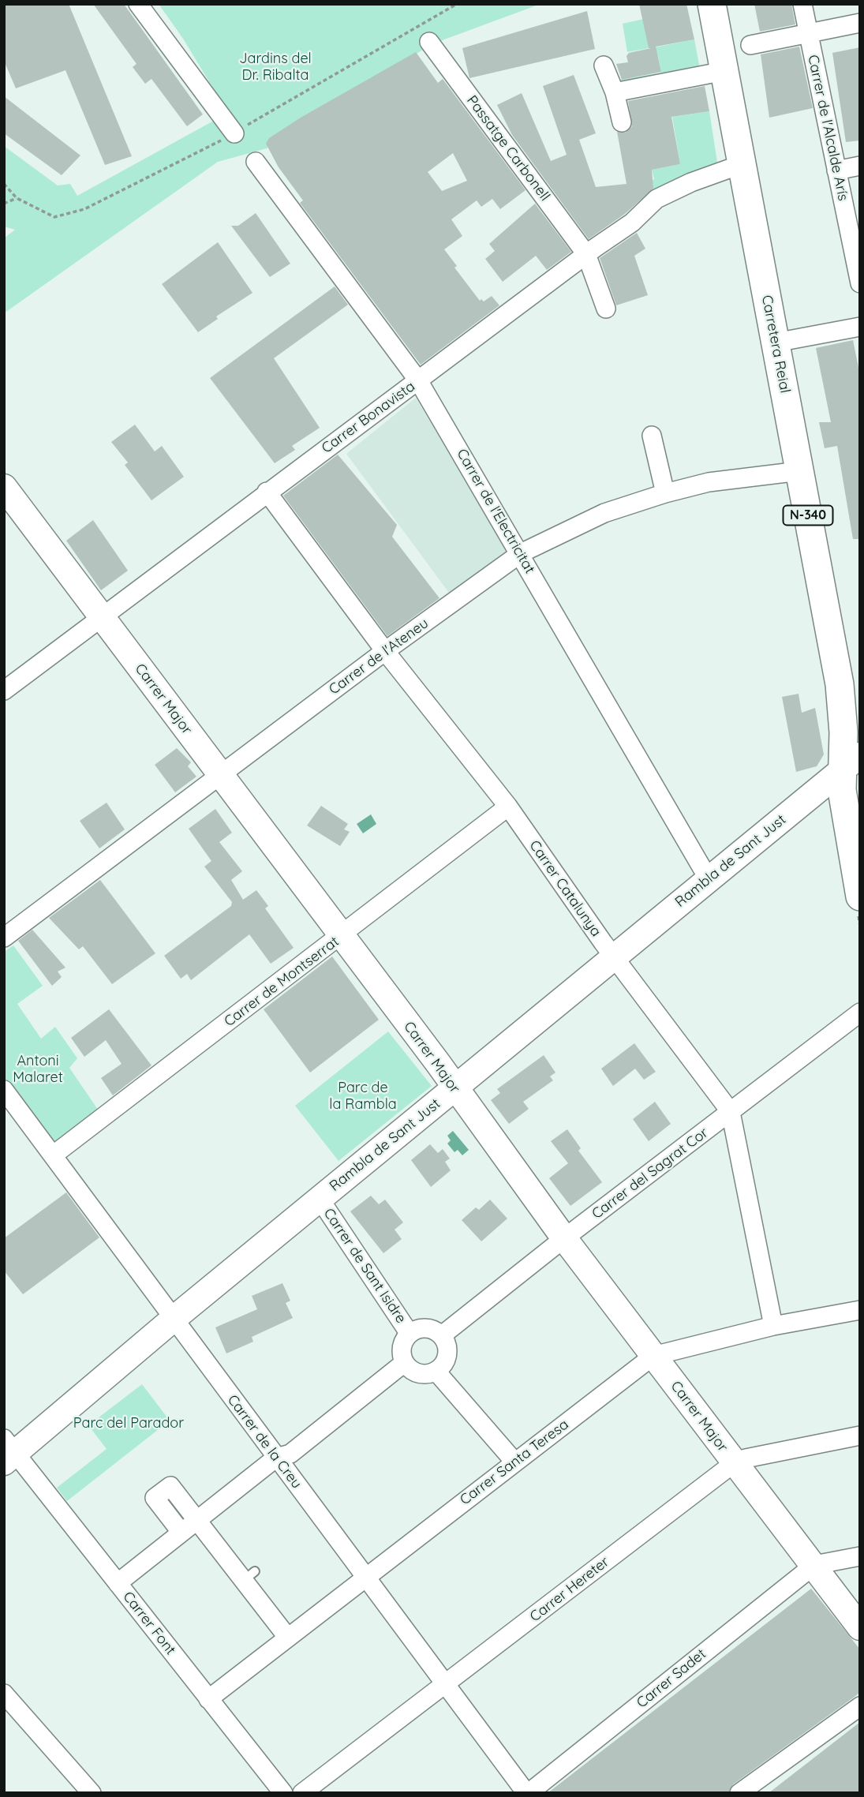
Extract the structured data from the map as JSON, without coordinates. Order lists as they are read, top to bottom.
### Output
{
  "streets": {
    "main road": ["Carretera Reial", "N-340"],
    "street": [
      "Carrer de l'Alcalde Arís",
      "Passatge Carbonell",
      "Carrer Bonavista",
      "Carrer de l'Electricitat",
      "Carrer de l'Ateneu",
      "Carrer Major",
      "Rambla de Sant Just",
      "Carrer Catalunya",
      "Carrer de Montserrat",
      "Carrer del Sagrat Cor",
      "Carrer de Sant Isidre",
      "Carrer de la Creu",
      "Carrer Santa Teresa",
      "Carrer Hereter",
      "Carrer Font",
      "Carrer Sadet"
    ]
  },
  "crossings": [
    ["Passatge Carbonell", "Carrer Bonavista"],
    ["Carretera Reial", "Carrer Bonavista"],
    ["Carretera Reial", "Carrer de l'Ateneu"],
    ["Carretera Reial", "Rambla de Sant Just"],
    ["Carrer Bonavista", "Carrer de l'Electricitat"],
    ["Carrer Bonavista", "Carrer Major"],
    ["Carrer Bonavista", "Carrer Catalunya"],
    ["Carrer de l'Electricitat", "Carrer de l'Ateneu"],
    ["Carrer de l'Electricitat", "Rambla de Sant Just"],
    ["Carrer de l'Ateneu", "Carrer Major"],
    ["Carrer de l'Ateneu", "Carrer Catalunya"],
    ["Carrer Major", "Rambla de Sant Just"],
    ["Carrer Major", "Carrer de Montserrat"],
    ["Carrer Major", "Carrer del Sagrat Cor"],
    ["Carrer Major", "Carrer Santa Teresa"],
    ["Carrer Major", "Carrer Hereter"],
    ["Carrer Major", "Carrer Sadet"],
    ["Rambla de Sant Just", "Carrer Catalunya"],
    ["Rambla de Sant Just", "Carrer de Sant Isidre"],
    ["Rambla de Sant Just", "Carrer de la Creu"],
    ["Rambla de Sant Just", "Carrer Font"],
    ["Carrer Catalunya", "Carrer de Montserrat"],
    ["Carrer Catalunya", "Carrer del Sagrat Cor"],
    ["Carrer Catalunya", "Carrer Santa Teresa"],
    ["Carrer de Montserrat", "Carrer de la Creu"],
    ["Carrer del Sagrat Cor", "Carrer de Sant Isidre"],
    ["Carrer de la Creu", "Carrer Santa Teresa"],
    ["Carrer de la Creu", "Carrer Hereter"],
    ["Carrer de la Creu", "Carrer Sadet"],
    ["Carrer Santa Teresa", "Carrer Font"]
  ],
  "parks": [
    "Jardins del Dr. Ribalta",
    "Antoni Malaret",
    "Parc de la Rambla",
    "Parc del Parador"
  ]
}
